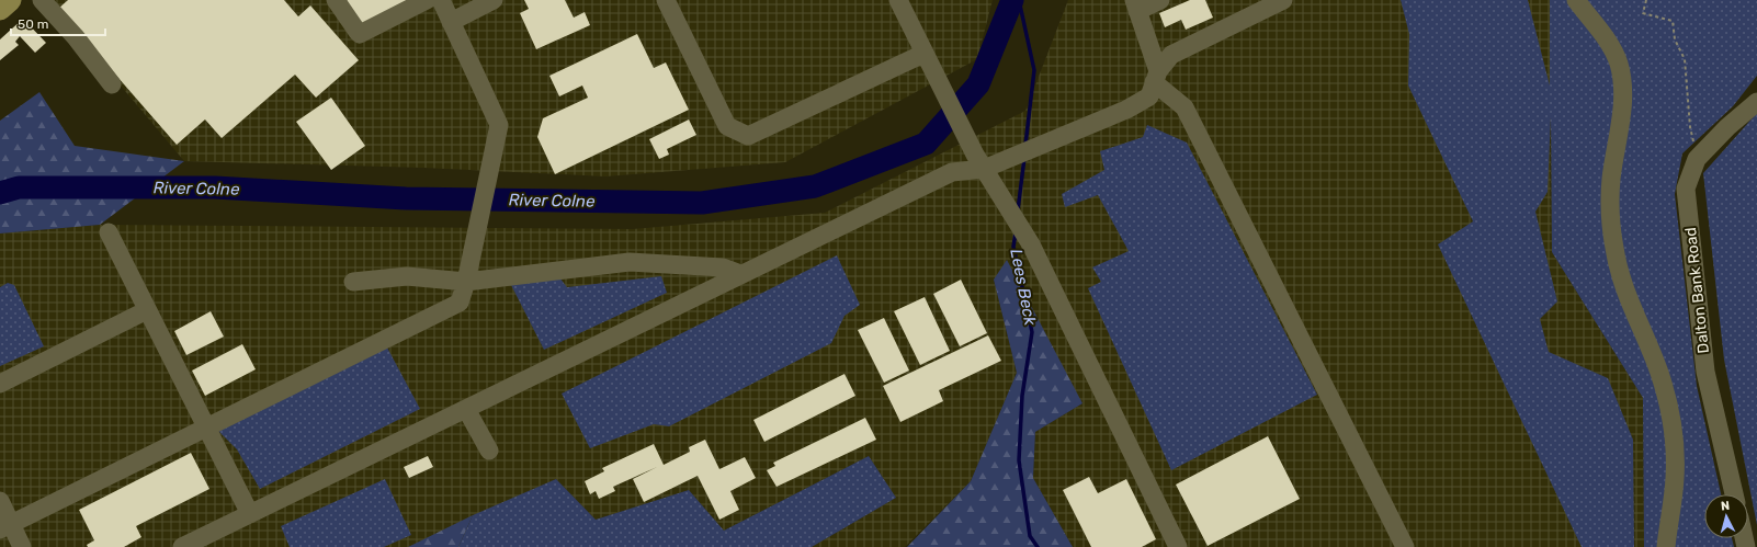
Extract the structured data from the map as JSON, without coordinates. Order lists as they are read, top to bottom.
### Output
{
  "streets": {
    "street": ["Dalton Bank Road"]
  },
  "water": ["River Colne", "Lees Beck"],
  "scale_bar": "50 m",
  "north": "top"
}
